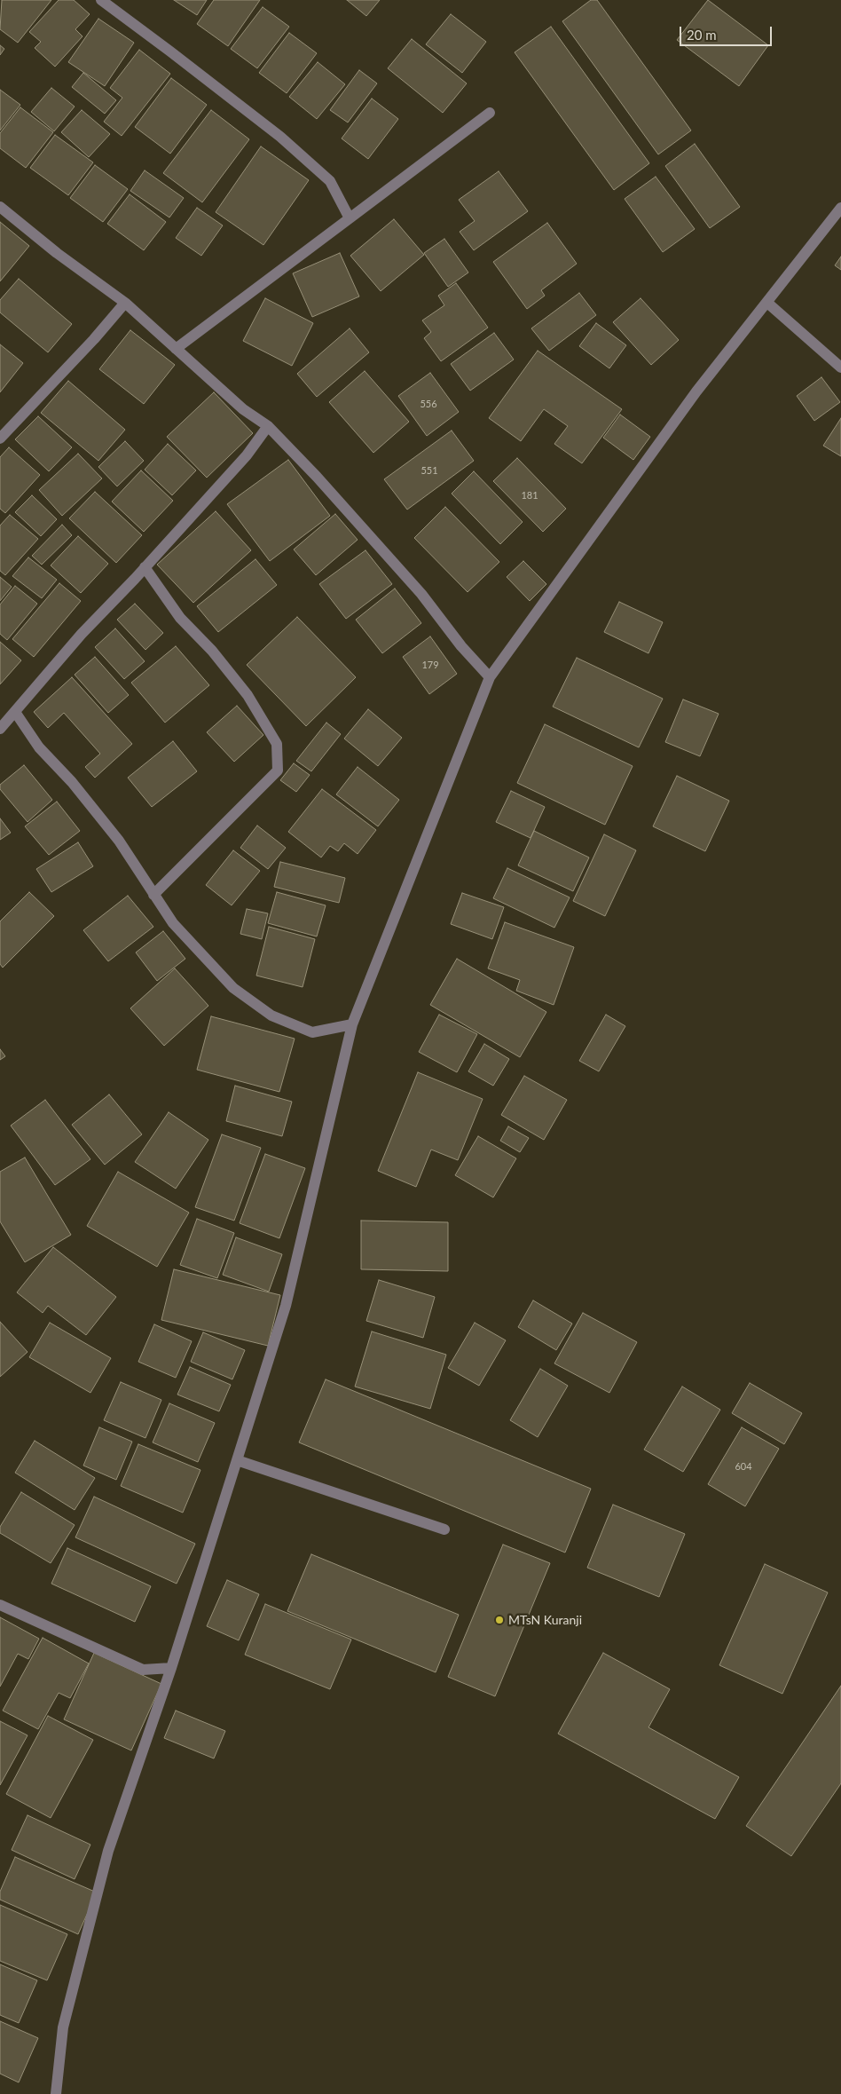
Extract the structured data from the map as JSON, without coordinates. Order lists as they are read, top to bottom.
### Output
{
  "places": ["MTsN Kuranji"],
  "house_numbers": [
    "556",
    "551",
    "181",
    "179",
    "604"
  ],
  "scale_bar": "20 m"
}
